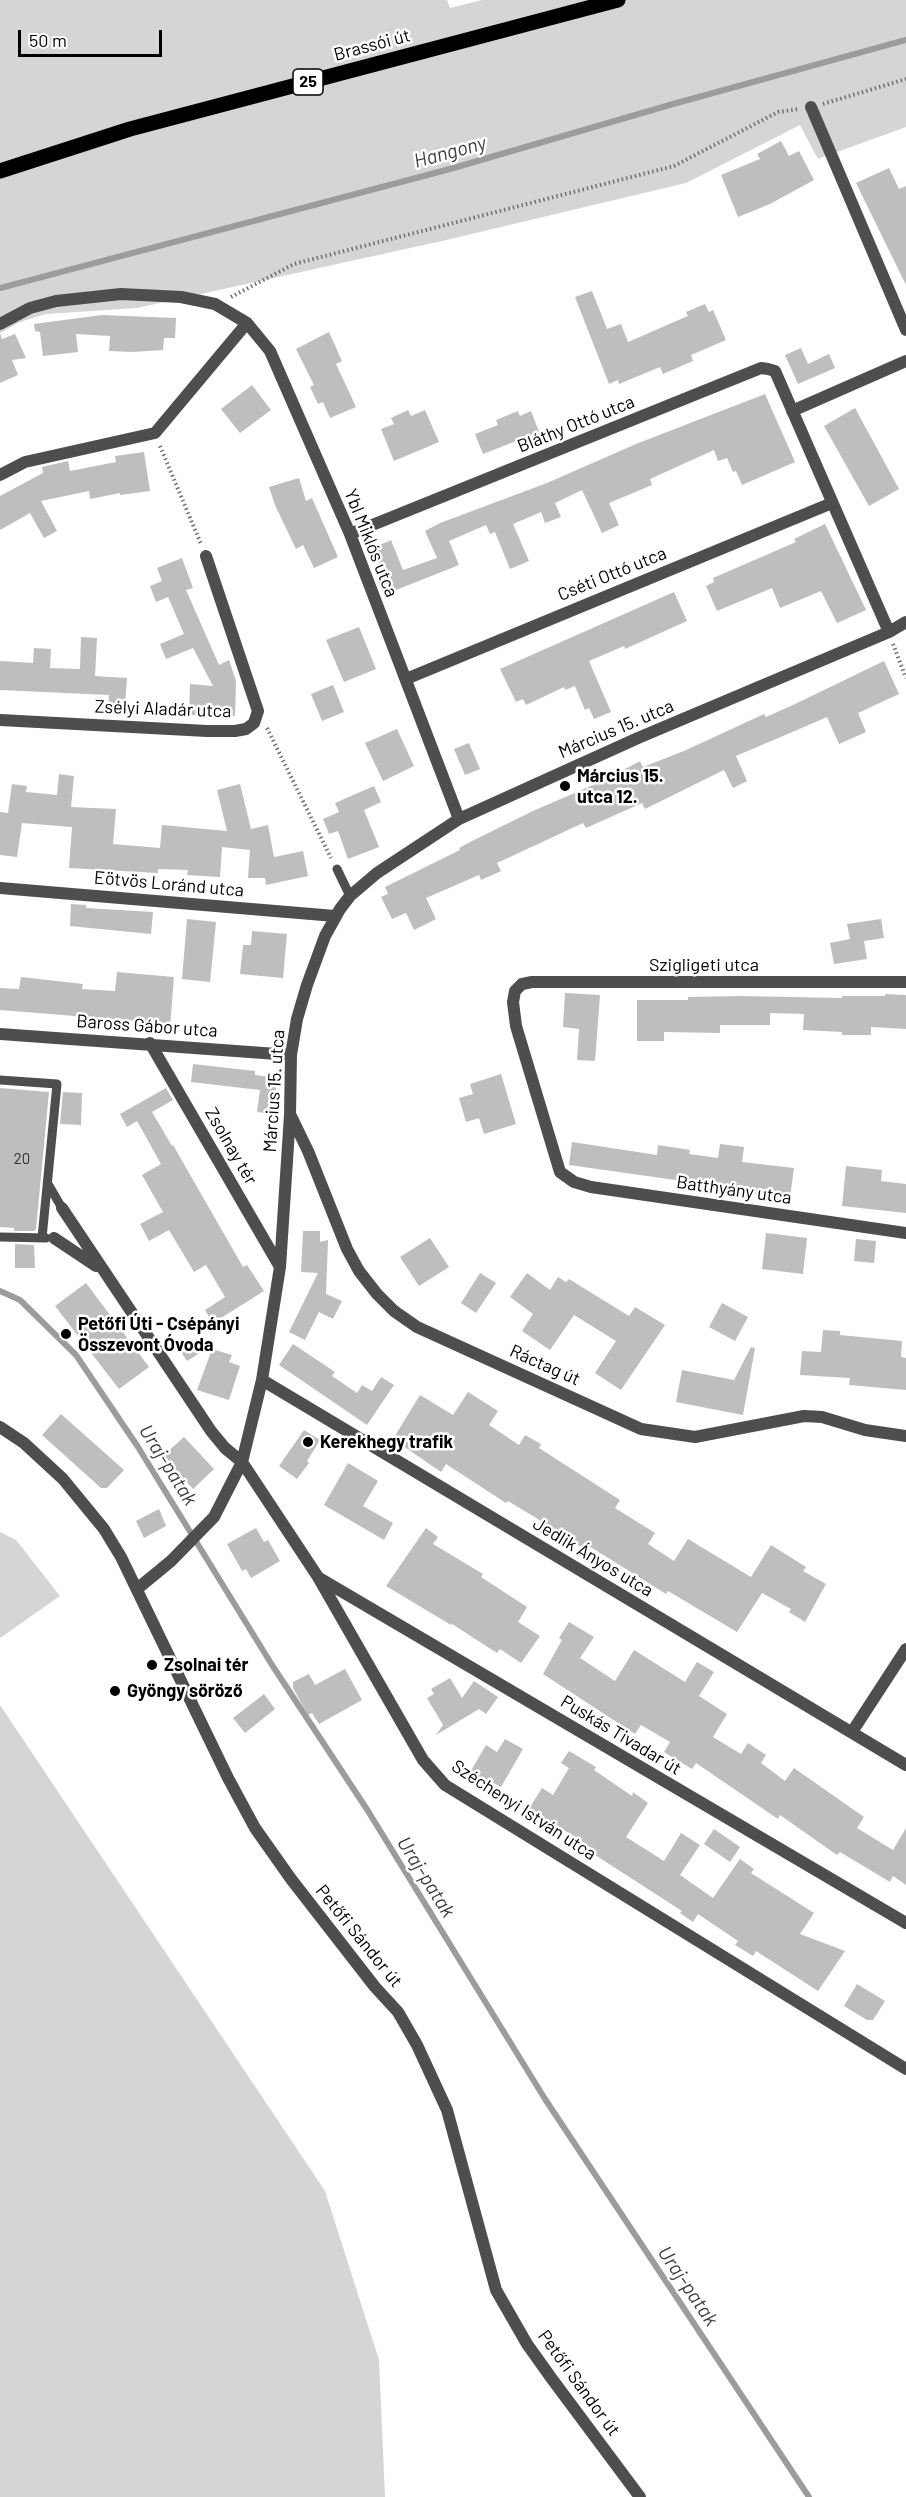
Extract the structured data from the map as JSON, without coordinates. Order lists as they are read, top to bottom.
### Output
{
  "streets": {
    "main road": ["Brassói út", "25"],
    "street": [
      "Bláthy Ottó utca",
      "Ybl Miklós utca",
      "Cséti Ottó utca",
      "Zsélyi Aladár utca",
      "Március 15. utca",
      "Eötvös Loránd utca",
      "Szigligeti utca",
      "Baross Gábor utca",
      "Zsolnay tér",
      "Batthyány utca",
      "Ráctag út",
      "Jedlik Ányos utca",
      "Puskás Tivadar út",
      "Széchenyi István utca",
      "Petőfi Sándor út"
    ]
  },
  "crossings": [
    ["Bláthy Ottó utca", "Ybl Miklós utca"],
    ["Ybl Miklós utca", "Cséti Ottó utca"],
    ["Ybl Miklós utca", "Március 15. utca"],
    ["Március 15. utca", "Eötvös Loránd utca"],
    ["Március 15. utca", "Baross Gábor utca"],
    ["Március 15. utca", "Zsolnay tér"],
    ["Március 15. utca", "Ráctag út"],
    ["Március 15. utca", "Jedlik Ányos utca"],
    ["Március 15. utca", "Széchenyi István utca"],
    ["Március 15. utca", "Petőfi Sándor út"],
    ["Szigligeti utca", "Batthyány utca"],
    ["Baross Gábor utca", "Zsolnay tér"],
    ["Puskás Tivadar út", "Széchenyi István utca"]
  ],
  "water": ["Hangony", "Uraj-patak"],
  "places": [
    "Március 15. utca 12.",
    "Petőfi Úti - Csépányi Összevont Óvoda",
    "Kerekhegy trafik",
    "Zsolnai tér",
    "Gyöngy söröző"
  ],
  "house_numbers": ["20"],
  "scale_bar": "50 m"
}
